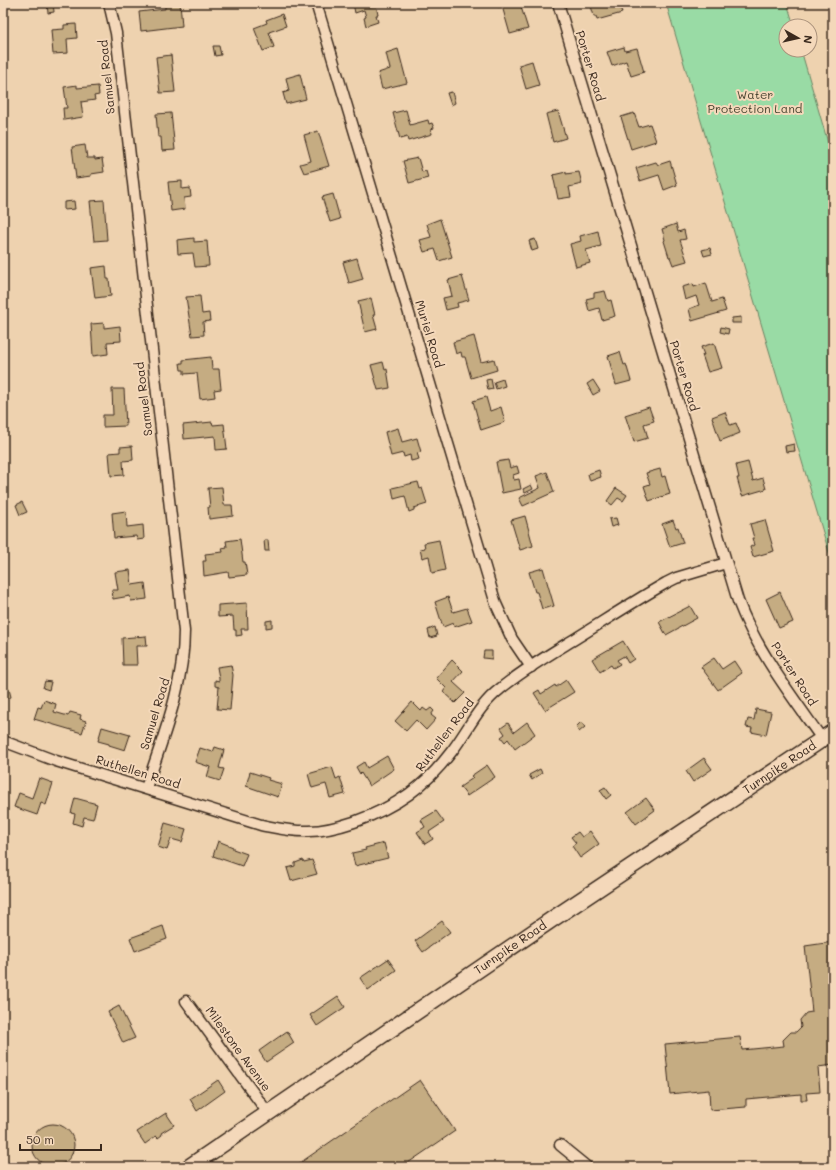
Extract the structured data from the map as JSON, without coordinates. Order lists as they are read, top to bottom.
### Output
{
  "streets": {
    "main road": ["Turnpike Road"],
    "street": [
      "Porter Road",
      "Samuel Road",
      "Muriel Road",
      "Ruthellen Road",
      "Milestone Avenue"
    ]
  },
  "crossings": [
    ["Porter Road", "Ruthellen Road"],
    ["Porter Road", "Turnpike Road"],
    ["Samuel Road", "Ruthellen Road"],
    ["Muriel Road", "Ruthellen Road"],
    ["Turnpike Road", "Milestone Avenue"]
  ],
  "parks": ["Water Protection Land"],
  "scale_bar": "50 m",
  "north": "right"
}
